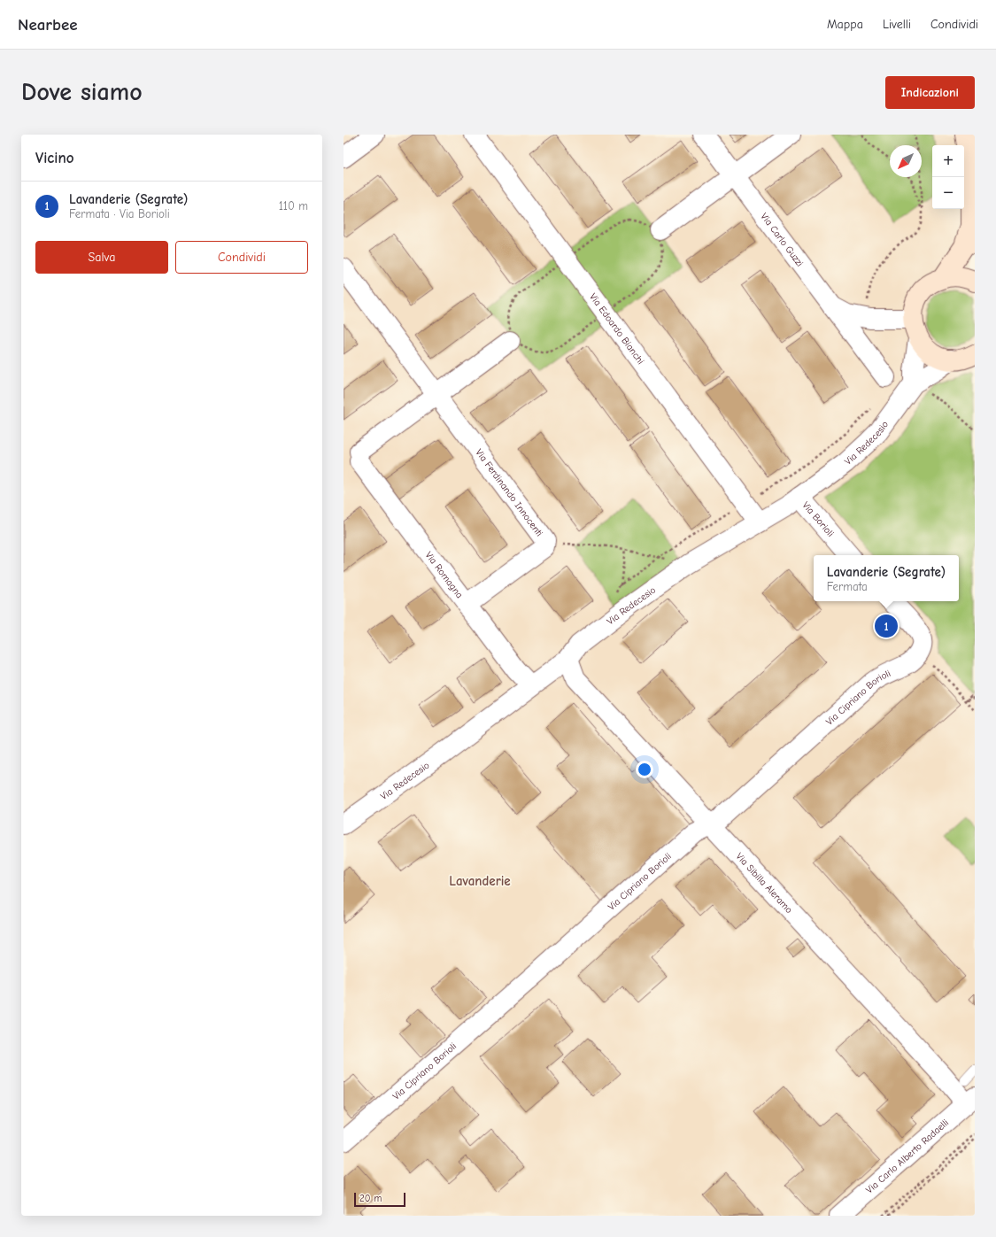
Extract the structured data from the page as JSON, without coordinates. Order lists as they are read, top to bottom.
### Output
{
  "streets": {
    "street": [
      "Via Carlo Guzzi",
      "Via Edoardo Bianchi",
      "Via Redecesio",
      "Via Ferdinando Innocenti",
      "Via Borioli",
      "Via Romagna",
      "Via Cipriano Borioli",
      "Via Sibilla Aleramo",
      "Via Carlo Alberto Radaelli"
    ]
  },
  "crossings": [
    ["Via Edoardo Bianchi", "Via Redecesio"],
    ["Via Redecesio", "Via Borioli"],
    ["Via Redecesio", "Via Romagna"],
    ["Via Redecesio", "Via Sibilla Aleramo"],
    ["Via Ferdinando Innocenti", "Via Romagna"],
    ["Via Cipriano Borioli", "Via Sibilla Aleramo"],
    ["Via Sibilla Aleramo", "Via Carlo Alberto Radaelli"]
  ],
  "districts": ["Lavanderie"],
  "scale_bar": "20 m",
  "north": "bottom left",
  "page": {
    "header": "Nearbee",
    "nav": ["Mappa", "Livelli", "Condividi"],
    "buttons": [
      "Indicazioni",
      ["Salva", "Condividi"]
    ],
    "title": "Dove siamo",
    "heading": "Vicino",
    "map_buttons": ["+", "−"],
    "list": [
      {
        "mark": "1",
        "name": "Lavanderie (Segrate)",
        "note": "Fermata · Via Borioli",
        "value": "110 m"
      }
    ],
    "popup": ["Lavanderie (Segrate)", "Fermata"],
    "pins": "1",
    "scale": "20 m"
  }
}
